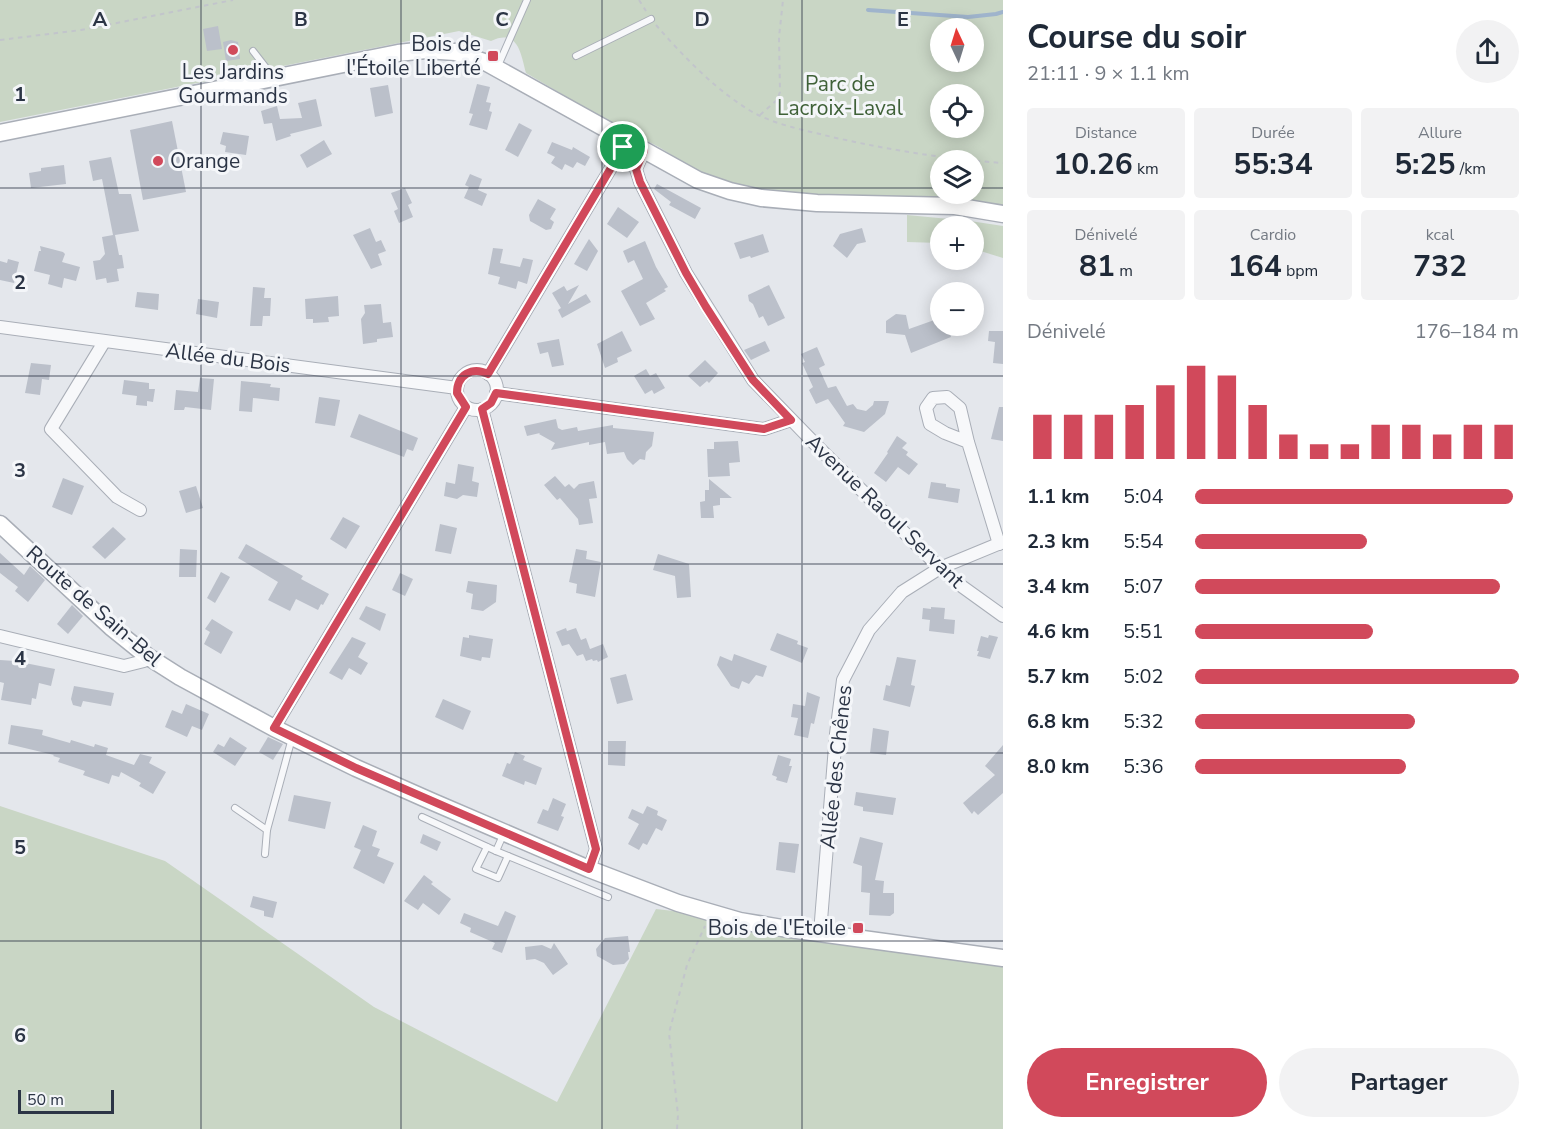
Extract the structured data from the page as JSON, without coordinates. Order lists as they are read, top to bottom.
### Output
{
  "streets": {
    "main road": ["Route de Sain-Bel"],
    "street": ["Allée du Bois", "Avenue Raoul Servant", "Allée des Chênes"]
  },
  "crossings": [
    ["Avenue Raoul Servant", "Allée des Chênes"],
    ["Route de Sain-Bel", "Allée des Chênes"]
  ],
  "parks": ["Parc de Lacroix-Laval"],
  "places": {
    "other": ["Les Jardins Gourmands", "Orange"],
    "transit": ["Bois de l'Étoile Liberté", "Bois de l'Etoile"]
  },
  "scale_bar": "50 m",
  "north": "top",
  "page": {
    "heading": ["Course du soir", "21:11 · 9 × 1.1 km"],
    "map_buttons": ["+", "−"],
    "stats": [
      ["Distance", "10.26 km"],
      ["Durée", "55:34"],
      ["Allure", "5:25 /km"],
      ["Dénivelé", "81 m"],
      ["Cardio", "164 bpm"],
      ["kcal", "732"]
    ],
    "chart": ["Dénivelé", "176–184 m"],
    "list": [
      {
        "name": "1.1 km",
        "note": "5:04"
      },
      {
        "name": "2.3 km",
        "note": "5:54"
      },
      {
        "name": "3.4 km",
        "note": "5:07"
      },
      {
        "name": "4.6 km",
        "note": "5:51"
      },
      {
        "name": "5.7 km",
        "note": "5:02"
      },
      {
        "name": "6.8 km",
        "note": "5:32"
      },
      {
        "name": "8.0 km",
        "note": "5:36"
      }
    ],
    "buttons": ["Enregistrer", "Partager"],
    "scale": "50 m"
  },
  "grid": {
    "columns": [
      "A",
      "B",
      "C",
      "D",
      "E"
    ],
    "rows": [
      "1",
      "2",
      "3",
      "4",
      "5",
      "6"
    ]
  }
}
